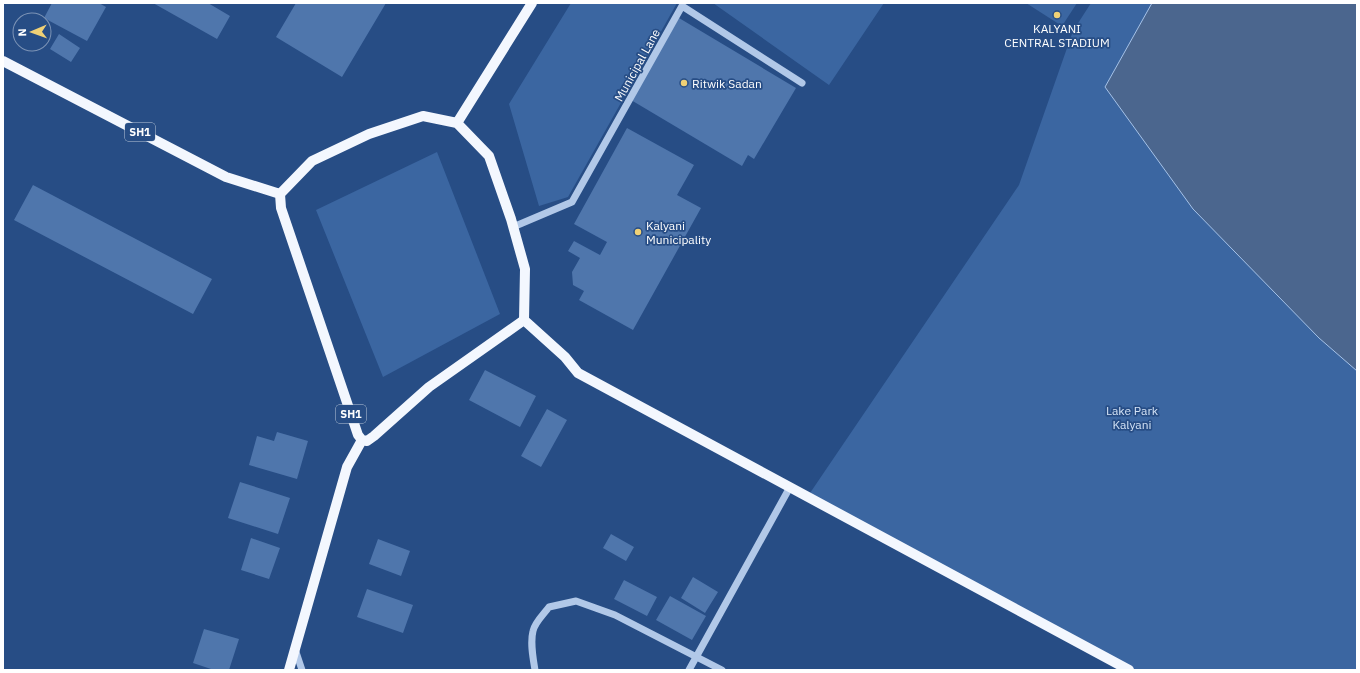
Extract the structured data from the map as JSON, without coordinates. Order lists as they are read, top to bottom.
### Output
{
  "streets": {
    "main road": ["SH1"],
    "street": ["Municipal Lane"]
  },
  "parks": ["Lake Park Kalyani"],
  "places": ["KALYANI CENTRAL STADIUM", "Ritwik Sadan", "Kalyani Municipality"],
  "north": "left"
}
